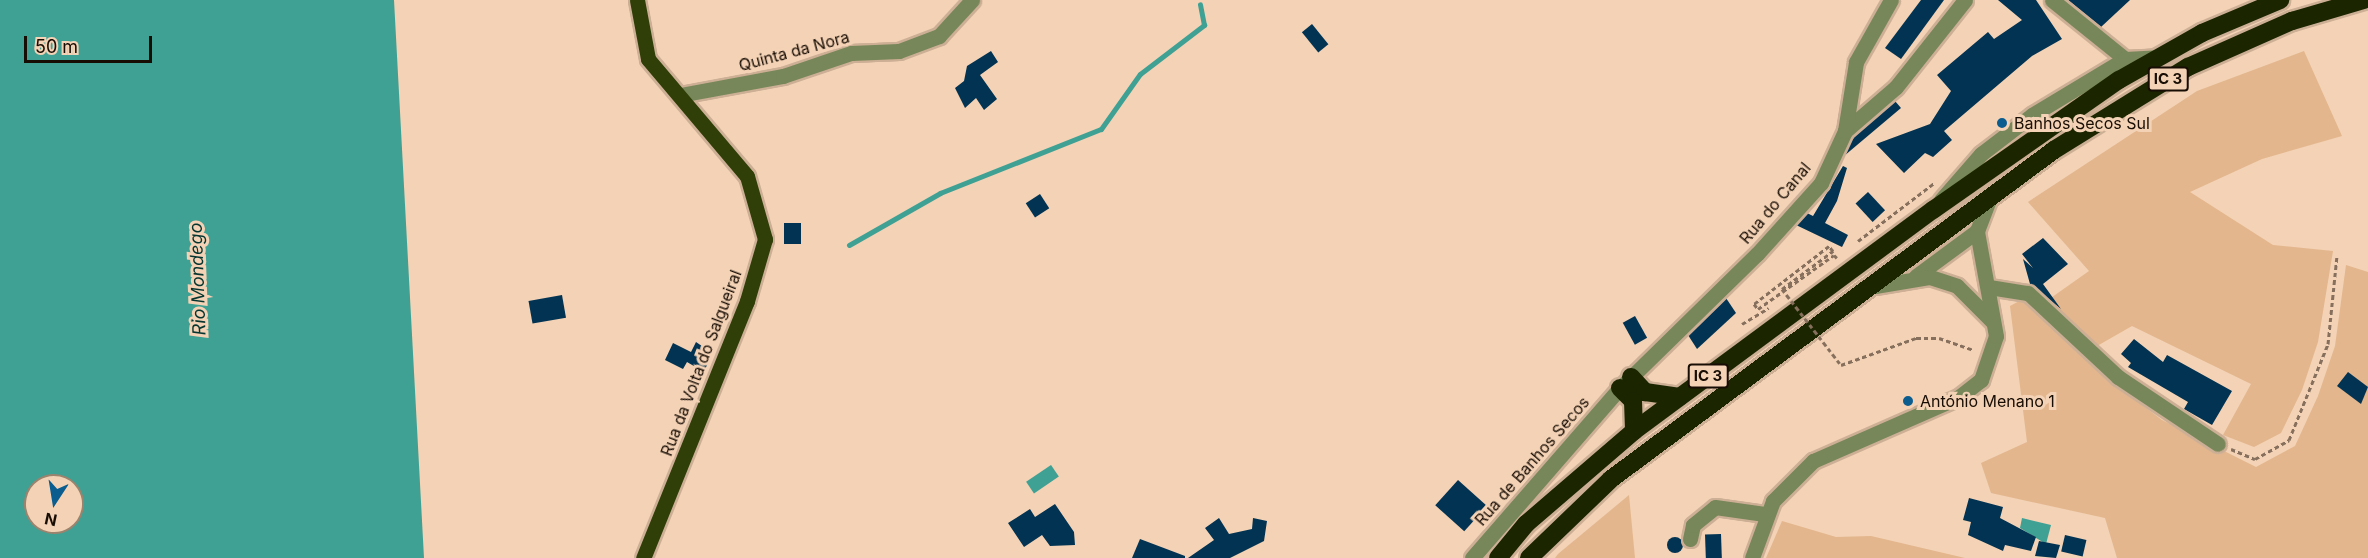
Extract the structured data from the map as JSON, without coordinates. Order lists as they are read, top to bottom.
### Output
{
  "streets": {
    "highway": ["IC 3"],
    "main road": ["Rua da Volta do Salgueiral"],
    "street": ["Quinta da Nora", "Rua do Canal", "Rua de Banhos Secos"]
  },
  "crossings": [
    ["Quinta da Nora", "Rua da Volta do Salgueiral"],
    ["Rua do Canal", "Rua de Banhos Secos"]
  ],
  "water": ["Rio Mondego"],
  "places": ["Banhos Secos Sul", "António Menano 1"],
  "scale_bar": "50 m",
  "north": "bottom"
}
